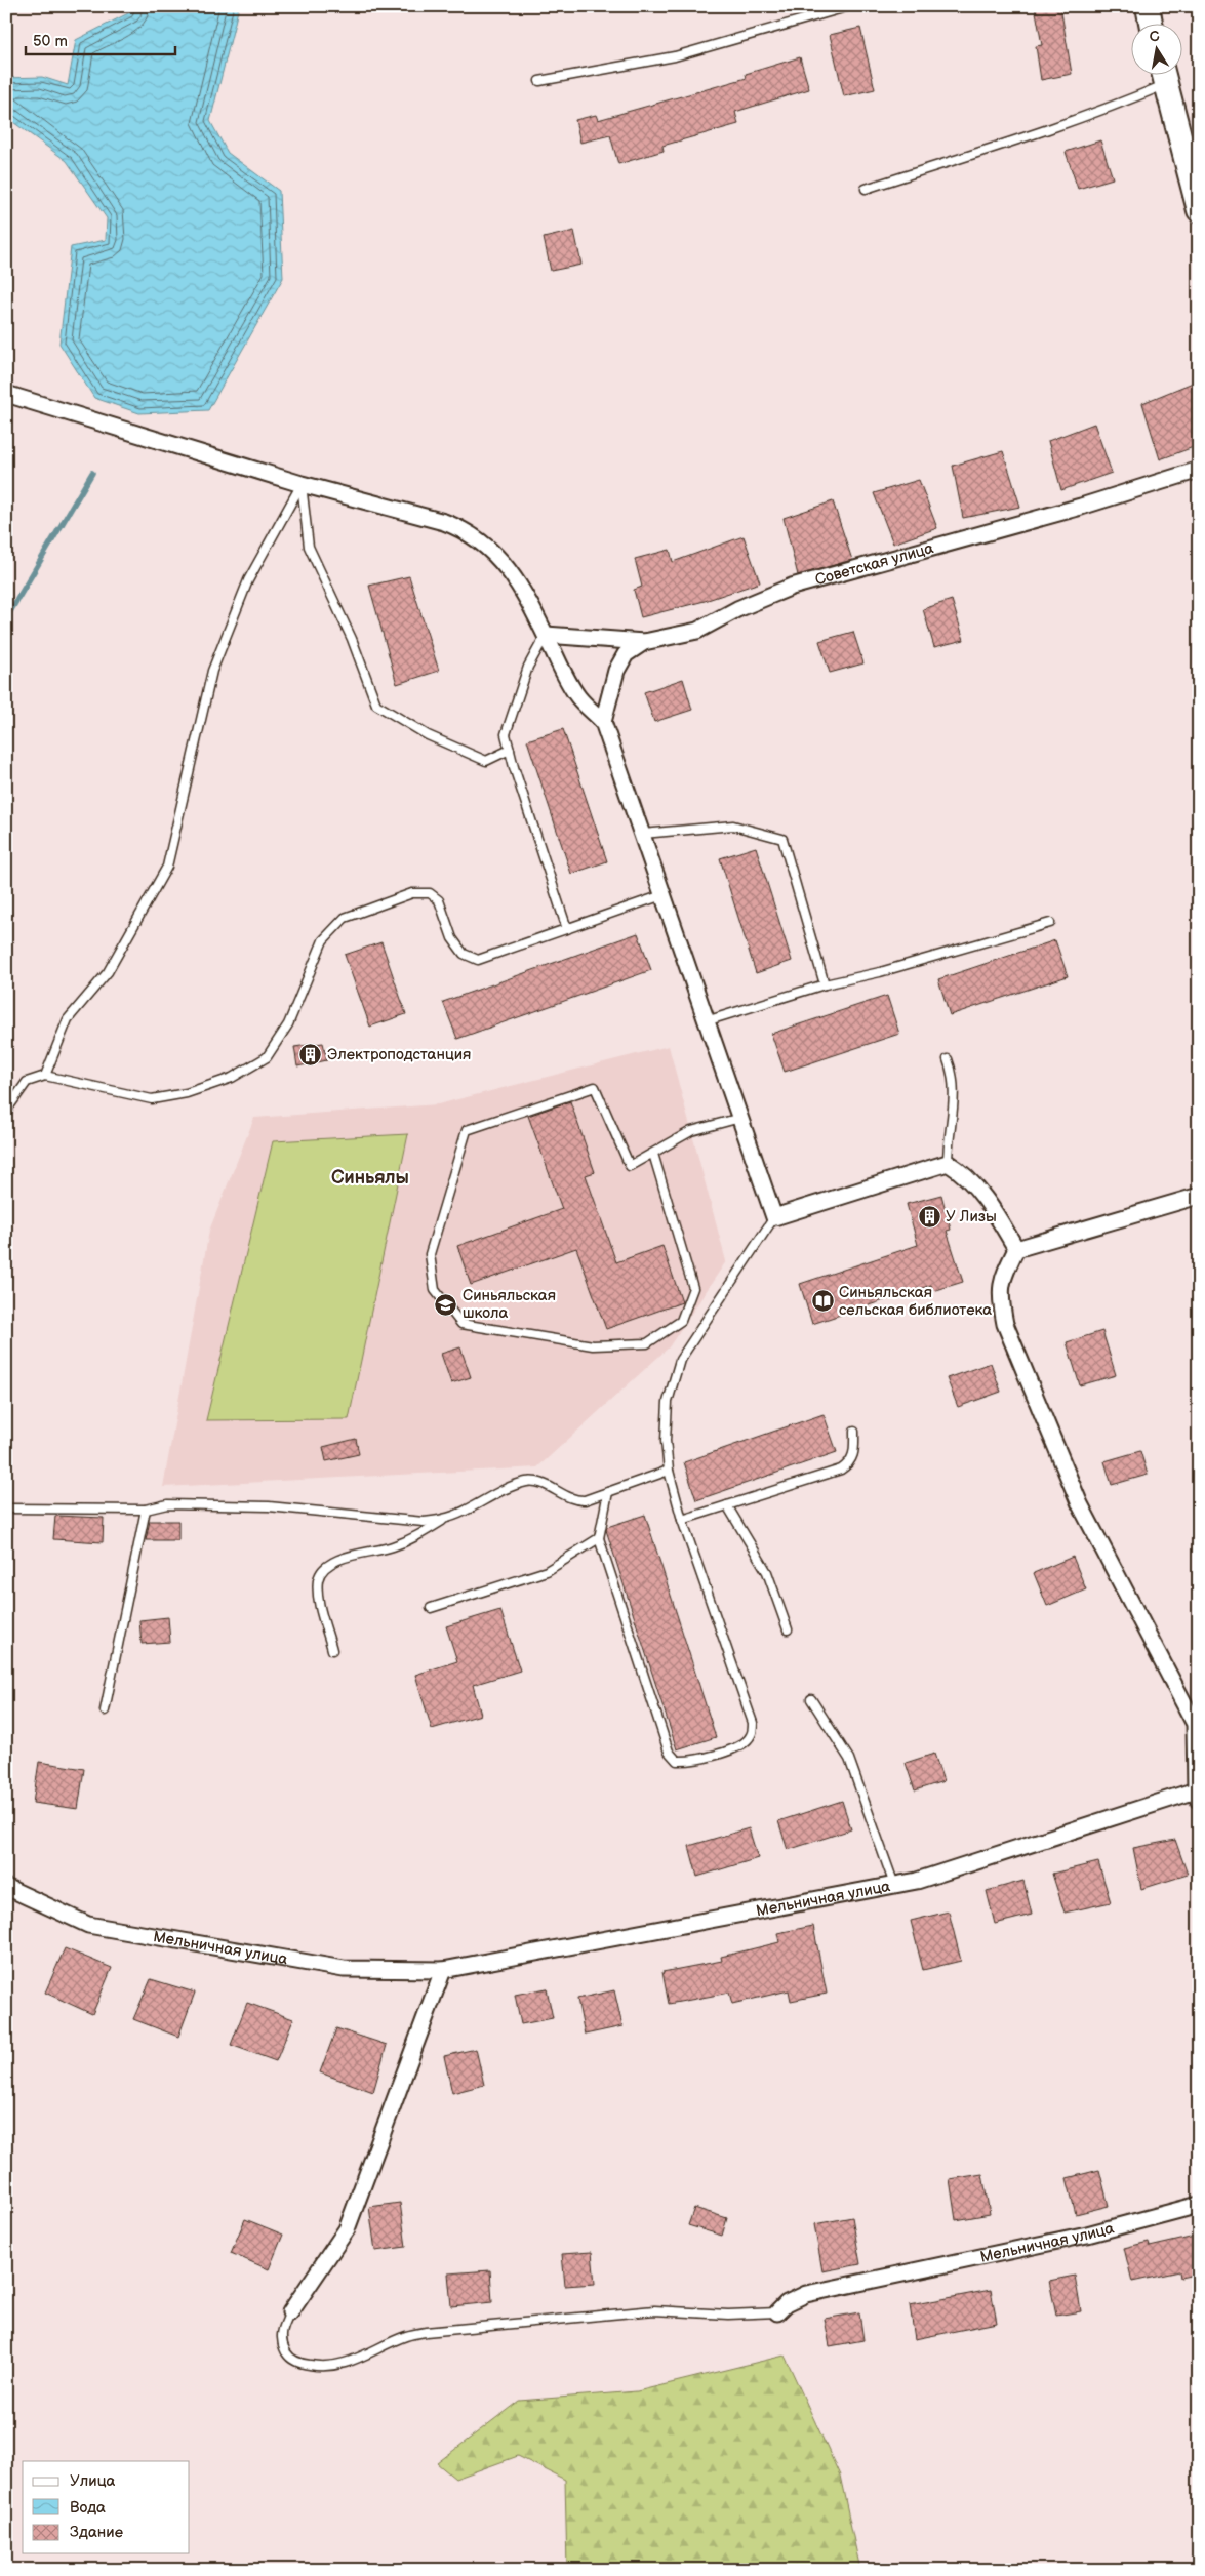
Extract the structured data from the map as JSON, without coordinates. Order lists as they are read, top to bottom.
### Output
{
  "streets": {
    "street": ["Советская улица", "Мельничная улица"]
  },
  "districts": ["Синьялы"],
  "places": {
    "building": ["Электроподстанция", "У Лизы"],
    "library": ["Синьяльская сельская библиотека"],
    "school or university": ["Синьяльская школа"]
  },
  "legend": ["Улица", "Вода", "Здание"],
  "scale_bar": "50 m",
  "north": "top"
}
